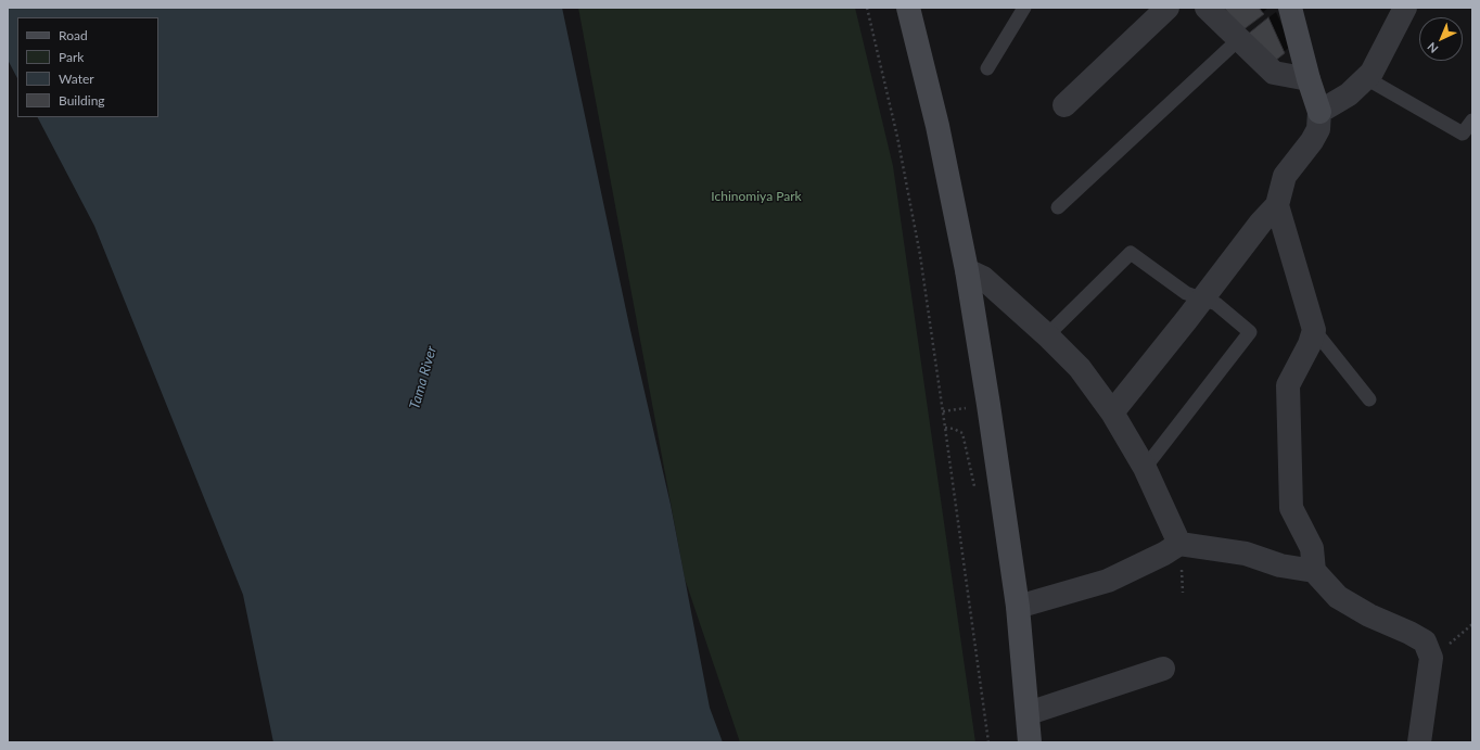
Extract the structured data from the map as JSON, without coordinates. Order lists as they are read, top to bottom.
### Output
{
  "water": ["Tama River"],
  "parks": ["Ichinomiya Park"],
  "legend": [
    "Road",
    "Park",
    "Water",
    "Building"
  ],
  "north": "bottom left"
}
